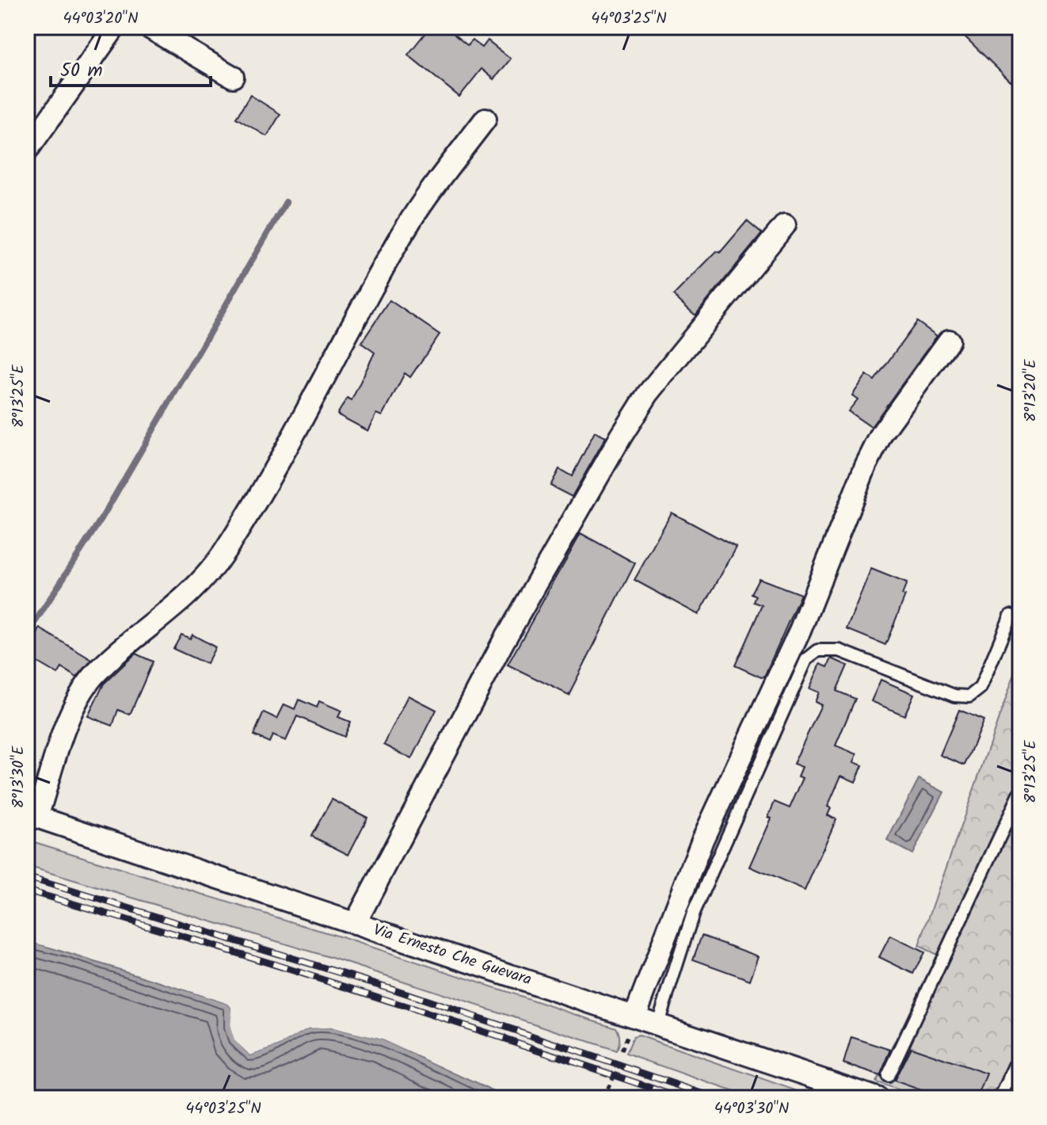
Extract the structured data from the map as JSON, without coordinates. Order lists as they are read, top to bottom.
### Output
{
  "streets": {
    "street": ["Via Ernesto Che Guevara"]
  },
  "scale_bar": "50 m",
  "coordinates": [
    "44°03'20\"N",
    "44°03'25\"N",
    "8°13'20\"E",
    "8°13'25\"E",
    "8°13'30\"E",
    "44°03'30\"N"
  ]
}
